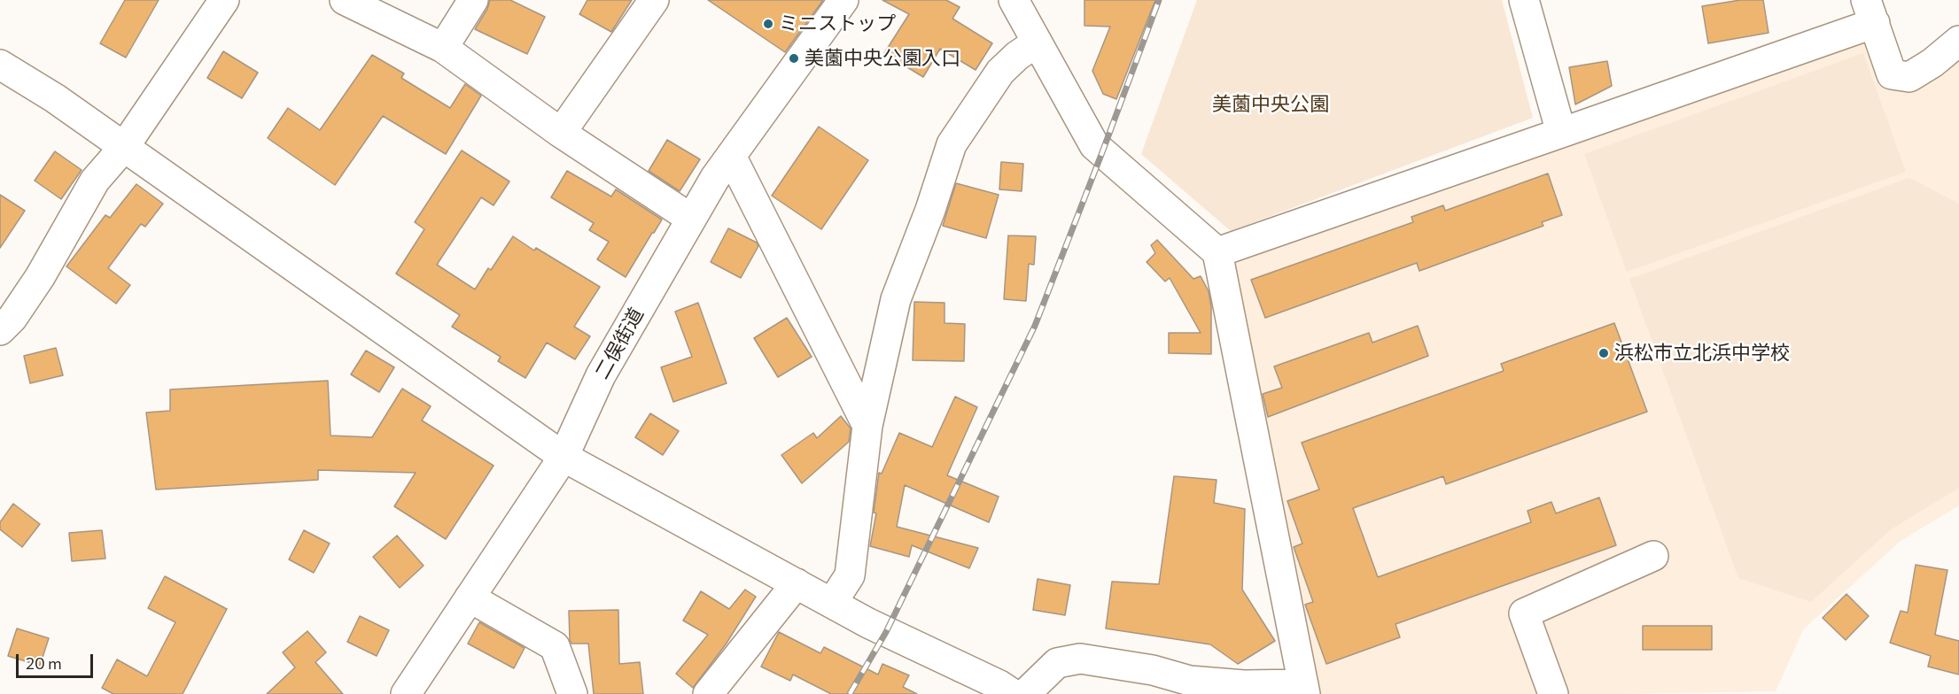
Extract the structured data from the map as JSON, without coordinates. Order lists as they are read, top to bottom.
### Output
{
  "streets": {
    "street": ["二俣街道"]
  },
  "parks": ["美薗中央公園"],
  "places": ["ミニストップ", "美薗中央公園入口", "浜松市立北浜中学校"],
  "scale_bar": "20 m"
}
